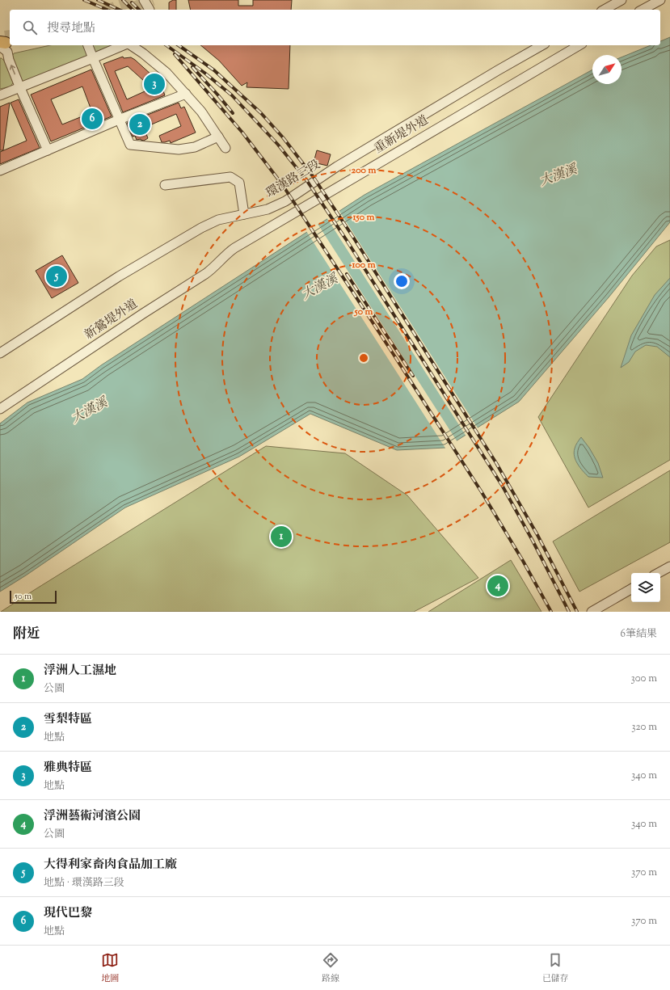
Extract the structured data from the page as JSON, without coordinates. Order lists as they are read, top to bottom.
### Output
{
  "streets": {
    "street": ["重新堤外道", "環漢路三段", "新鶯堤外道"]
  },
  "crossings": [
    ["重新堤外道", "新鶯堤外道"]
  ],
  "water": ["大漢溪"],
  "scale_bar": "50 m",
  "north": "top right",
  "page": {
    "search": "搜尋地點",
    "pins": [
      "3",
      "6",
      "2",
      "5",
      "1",
      "4"
    ],
    "scale": "50 m",
    "heading": ["附近", "6筆結果"],
    "list": [
      {
        "mark": "1",
        "name": "浮洲人工濕地",
        "note": "公園",
        "value": "300 m"
      },
      {
        "mark": "2",
        "name": "雪梨特區",
        "note": "地點",
        "value": "320 m"
      },
      {
        "mark": "3",
        "name": "雅典特區",
        "note": "地點",
        "value": "340 m"
      },
      {
        "mark": "4",
        "name": "浮洲藝術河濱公園",
        "note": "公園",
        "value": "340 m"
      },
      {
        "mark": "5",
        "name": "大得利家畜肉食品加工廠",
        "note": "地點 · 環漢路三段",
        "value": "370 m"
      },
      {
        "mark": "6",
        "name": "現代巴黎",
        "note": "地點",
        "value": "370 m"
      }
    ],
    "nav": ["地圖", "路線", "已儲存"]
  },
  "rings": [
    "200 m",
    "150 m",
    "100 m",
    "50 m"
  ]
}
